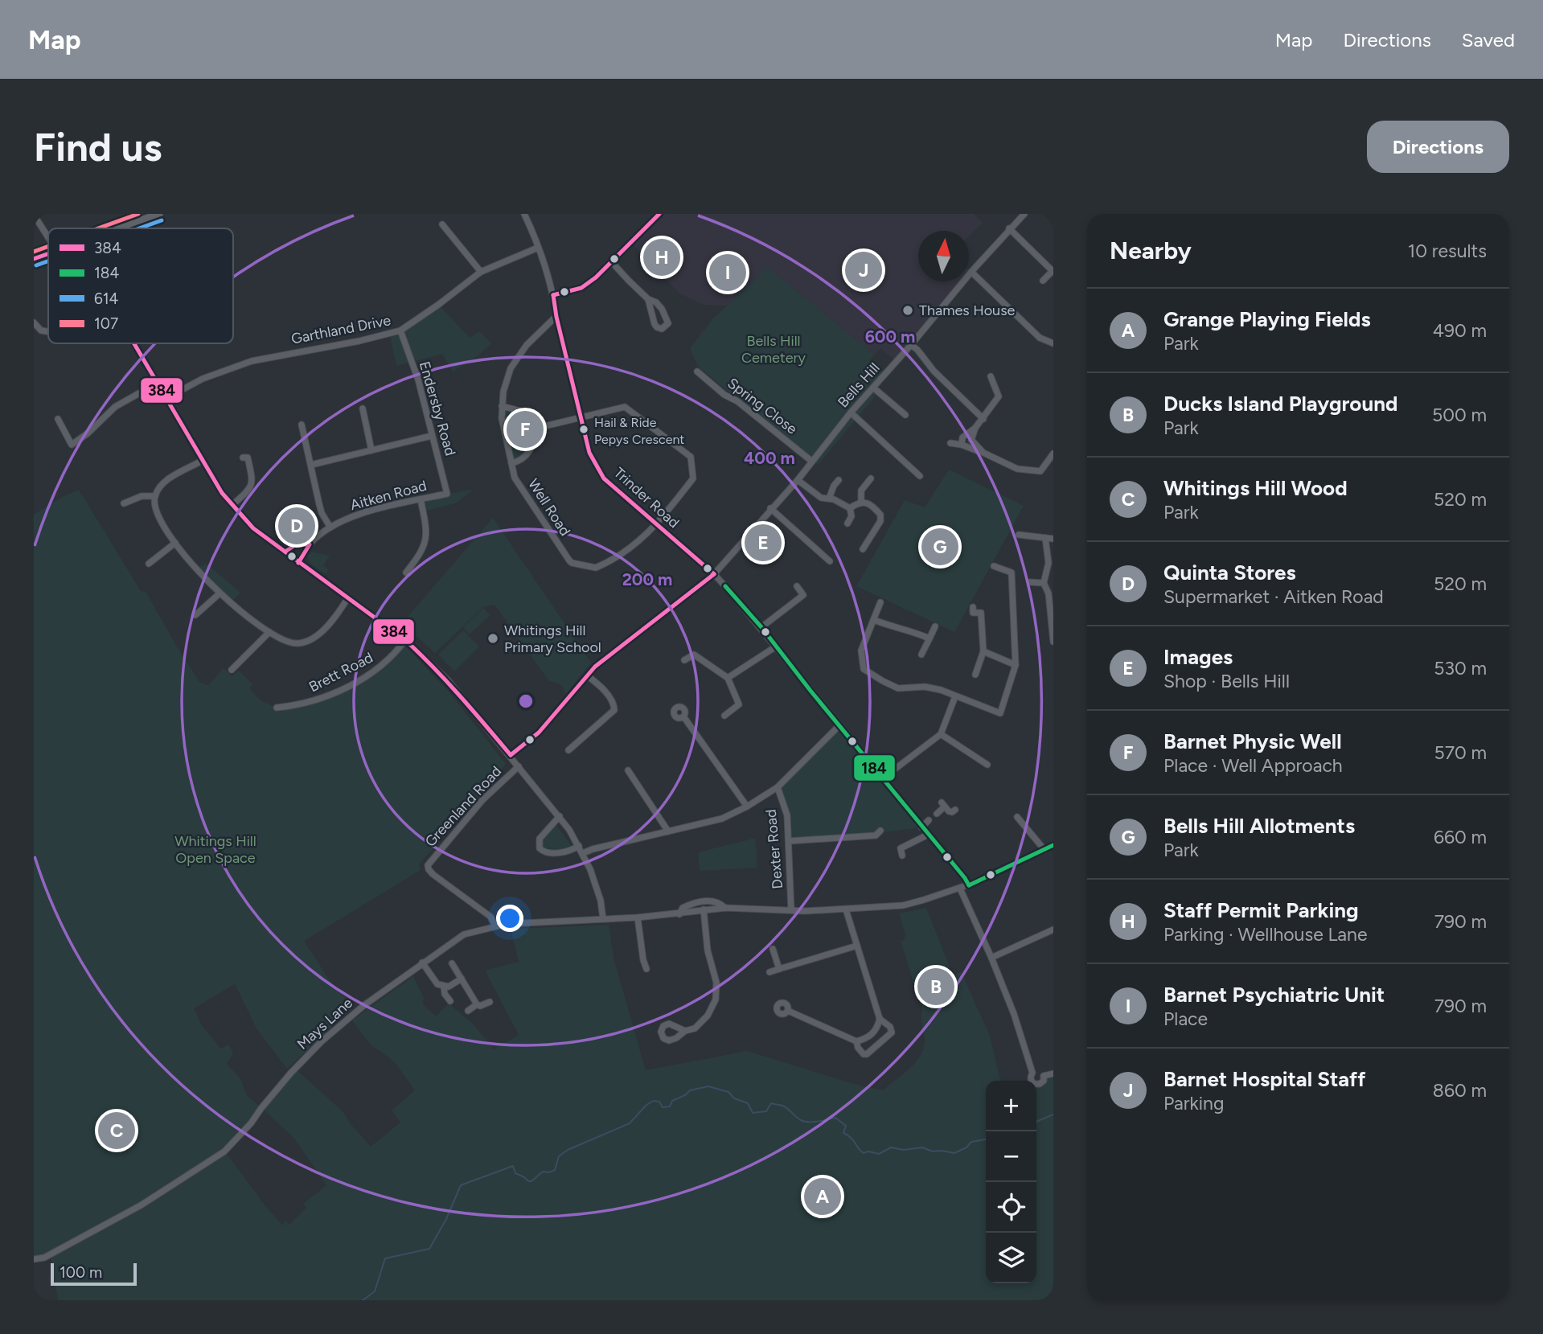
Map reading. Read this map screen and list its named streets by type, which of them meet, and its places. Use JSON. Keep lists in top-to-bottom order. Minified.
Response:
{"streets":{"street":["Garthland Drive","Bells Hill","Spring Close","Endersby Road","Aitken Road","Trinder Road","Well Road","Brett Road","Greenland Road","Dexter Road","Mays Lane"]},"crossings":[["Garthland Drive","Endersby Road"],["Garthland Drive","Trinder Road"],["Bells Hill","Spring Close"],["Bells Hill","Trinder Road"],["Endersby Road","Aitken Road"],["Trinder Road","Well Road"],["Trinder Road","Mays Lane"],["Greenland Road","Mays Lane"],["Dexter Road","Mays Lane"]],"parks":["Bells Hill Cemetery","Whitings Hill Open Space"],"places":["Thames House","Hail & Ride Pepys Crescent","Whitings Hill Primary School"],"lines":["transit line 384","transit line 107","transit line 614","transit line 184"],"legend":["384","184","614","107"],"scale_bar":"100 m","north":"top","page":{"header":"Map","nav":["Map","Directions","Saved"],"buttons":"Directions","title":"Find us","heading":["Nearby","10 results"],"pins":["H","J","I","F","D","E","G","B","C","A"],"list":[{"mark":"A","name":"Grange Playing Fields","note":"Park","value":"490 m"},{"mark":"B","name":"Ducks Island Playground","note":"Park","value":"500 m"},{"mark":"C","name":"Whitings Hill Wood","note":"Park","value":"520 m"},{"mark":"D","name":"Quinta Stores","note":"Supermarket · Aitken Road","value":"520 m"},{"mark":"E","name":"Images","note":"Shop · Bells Hill","value":"530 m"},{"mark":"F","name":"Barnet Physic Well","note":"Place · Well Approach","value":"570 m"},{"mark":"G","name":"Bells Hill Allotments","note":"Park","value":"660 m"},{"mark":"H","name":"Staff Permit Parking","note":"Parking · Wellhouse Lane","value":"790 m"},{"mark":"I","name":"Barnet Psychiatric Unit","note":"Place","value":"790 m"},{"mark":"J","name":"Barnet Hospital Staff","note":"Parking","value":"860 m"}],"map_buttons":["+","−"],"scale":"100 m"},"rings":["600 m","400 m","200 m"]}
